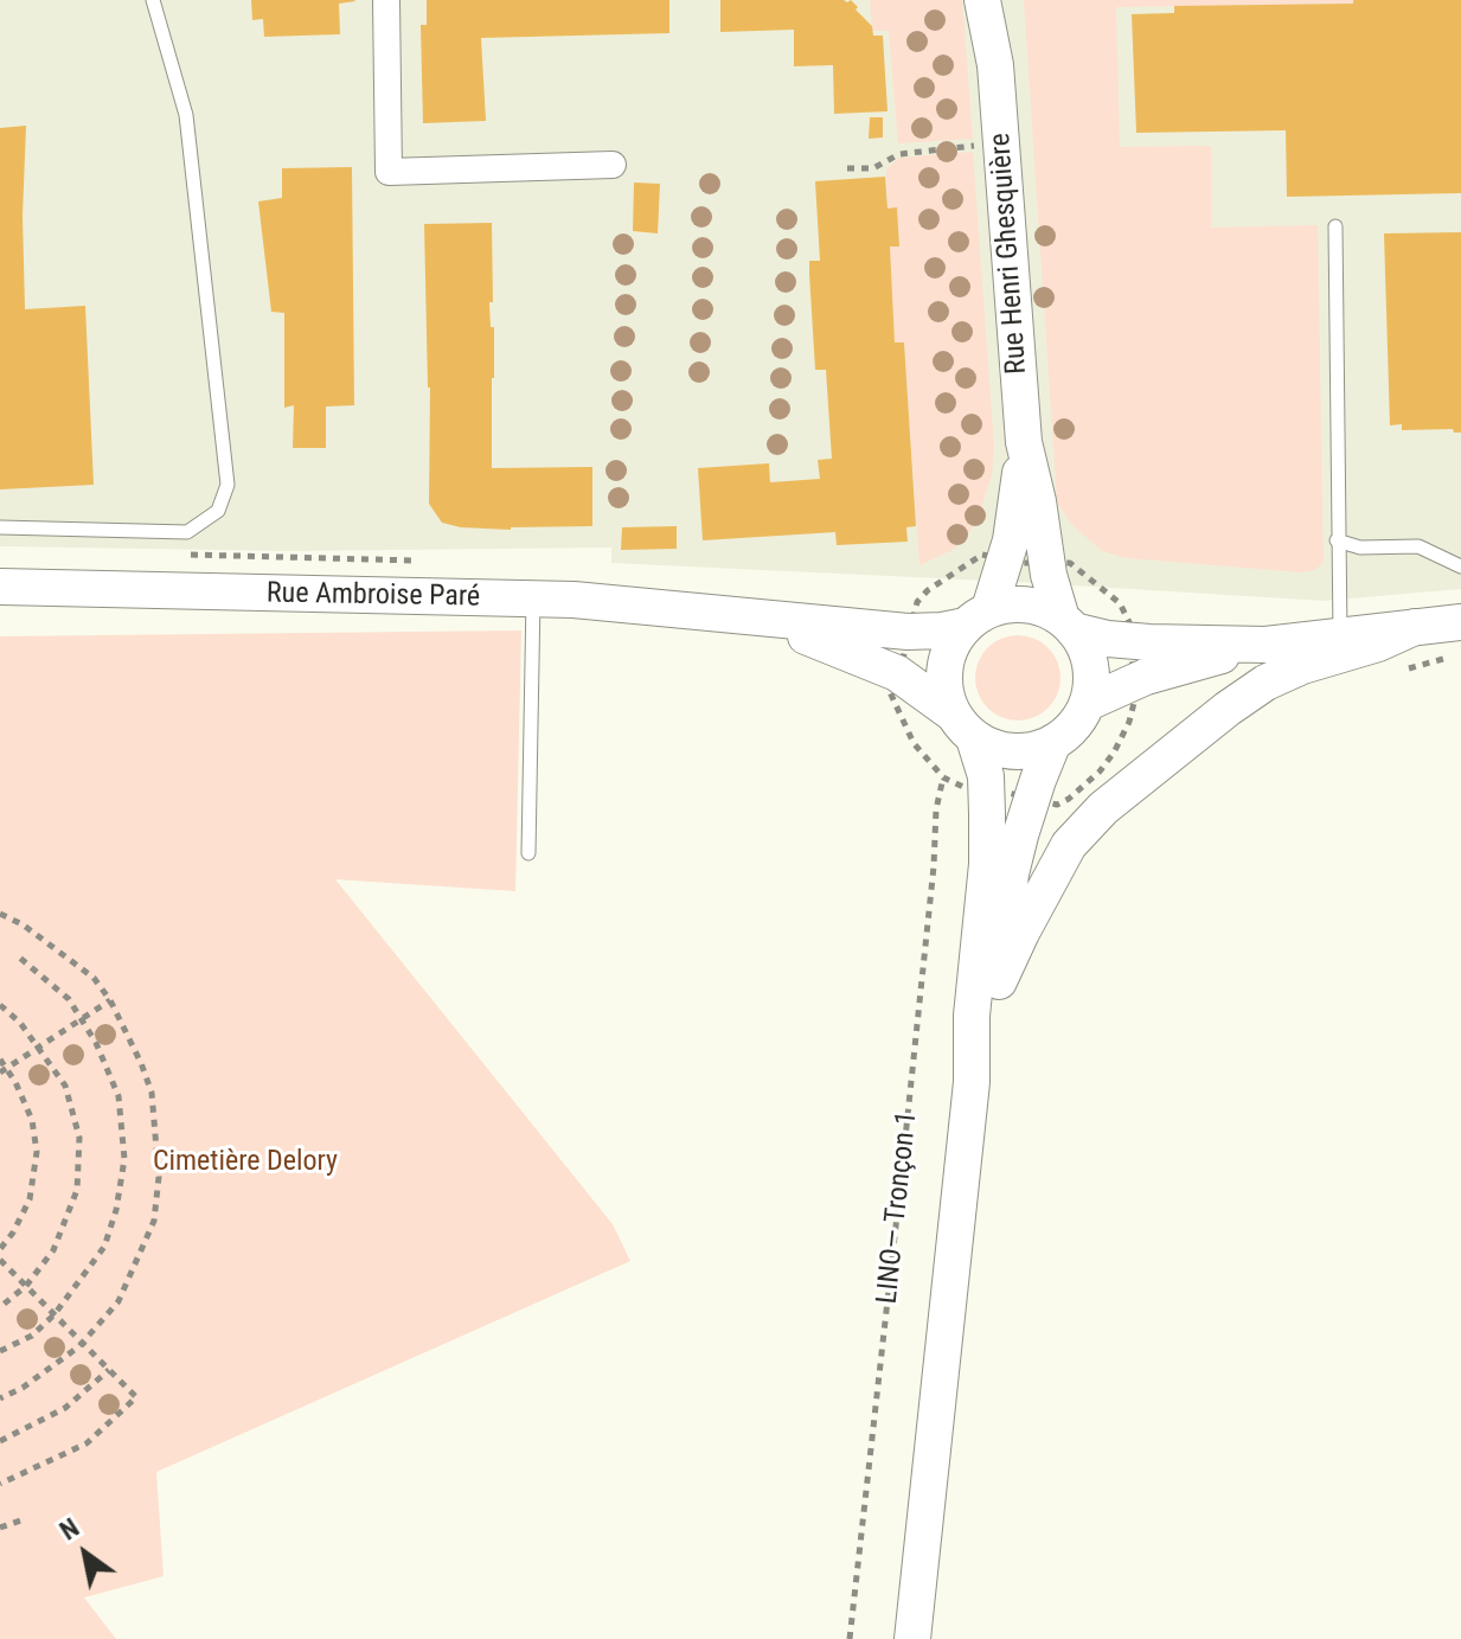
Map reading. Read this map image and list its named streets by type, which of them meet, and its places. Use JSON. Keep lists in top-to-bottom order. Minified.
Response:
{"streets":{"main road":["Rue Henri Ghesquière","Rue Ambroise Paré"],"path":["LINO— Tronçon 1"]},"crossings":[["Rue Henri Ghesquière","Rue Ambroise Paré"]],"parks":["Cimetière Delory"],"north":"top left"}
